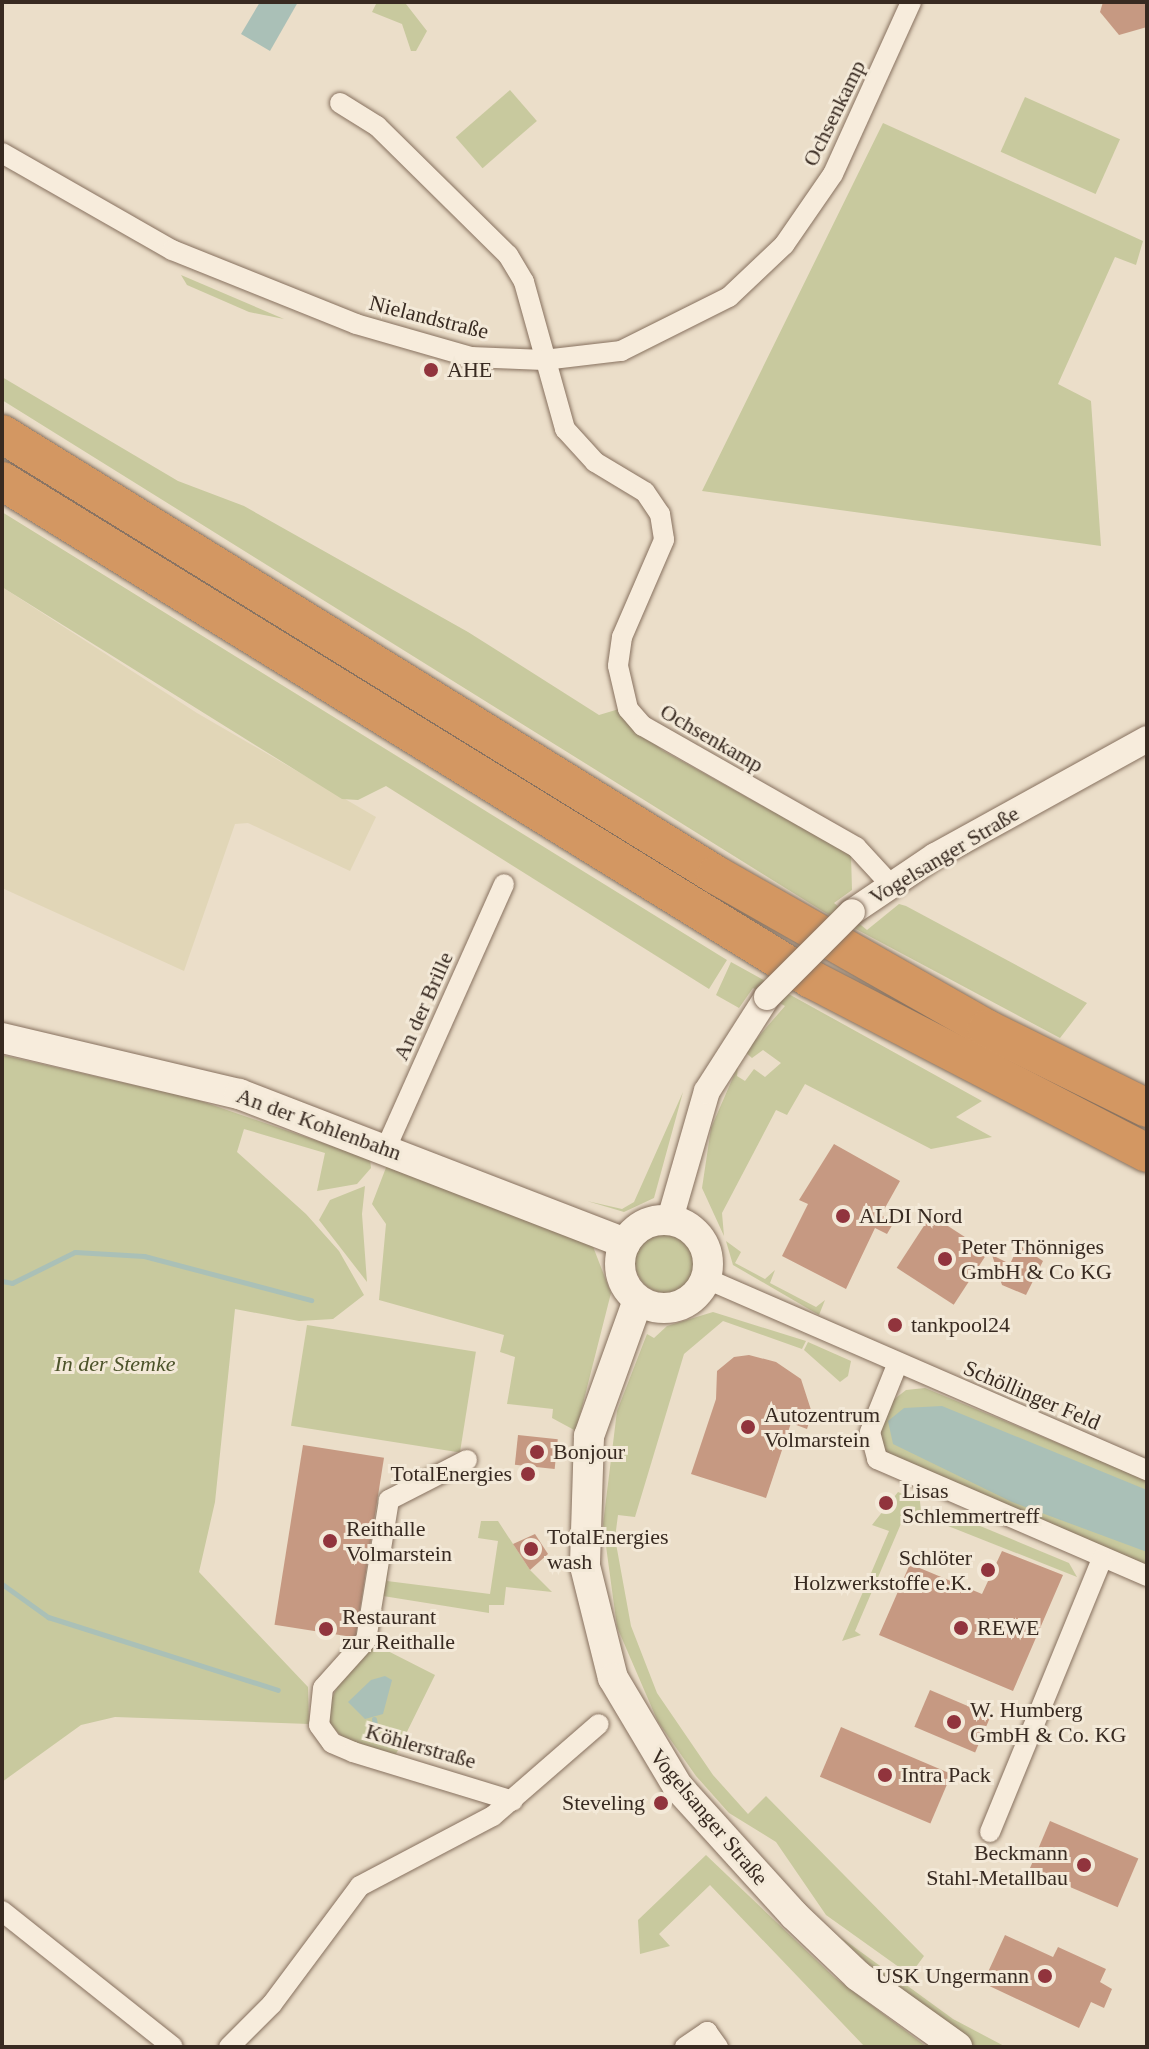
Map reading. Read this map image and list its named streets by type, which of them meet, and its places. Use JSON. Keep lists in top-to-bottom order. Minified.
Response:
{"streets":{"main road":["Vogelsanger Straße","An der Kohlenbahn"],"street":["Ochsenkamp","Nielandstraße","An der Brille","Schöllinger Feld","Köhlerstraße"]},"crossings":[["Ochsenkamp","Nielandstraße"],["Ochsenkamp","Vogelsanger Straße"],["Vogelsanger Straße","An der Kohlenbahn"],["Vogelsanger Straße","Schöllinger Feld"],["An der Brille","An der Kohlenbahn"],["An der Kohlenbahn","Schöllinger Feld"]],"parks":["In der Stemke"],"places":["AHE","ALDI Nord","Peter Thönniges GmbH & Co KG","tankpool24","Autozentrum Volmarstein","Bonjour","TotalEnergies","Lisas Schlemmertreff","Reithalle Volmarstein","TotalEnergies wash","Schlöter Holzwerkstoffe e.K.","REWE","Restaurant zur Reithalle","W. Humberg GmbH & Co. KG","Intra Pack","Steveling","Beckmann Stahl-Metallbau","USK Ungermann"]}
